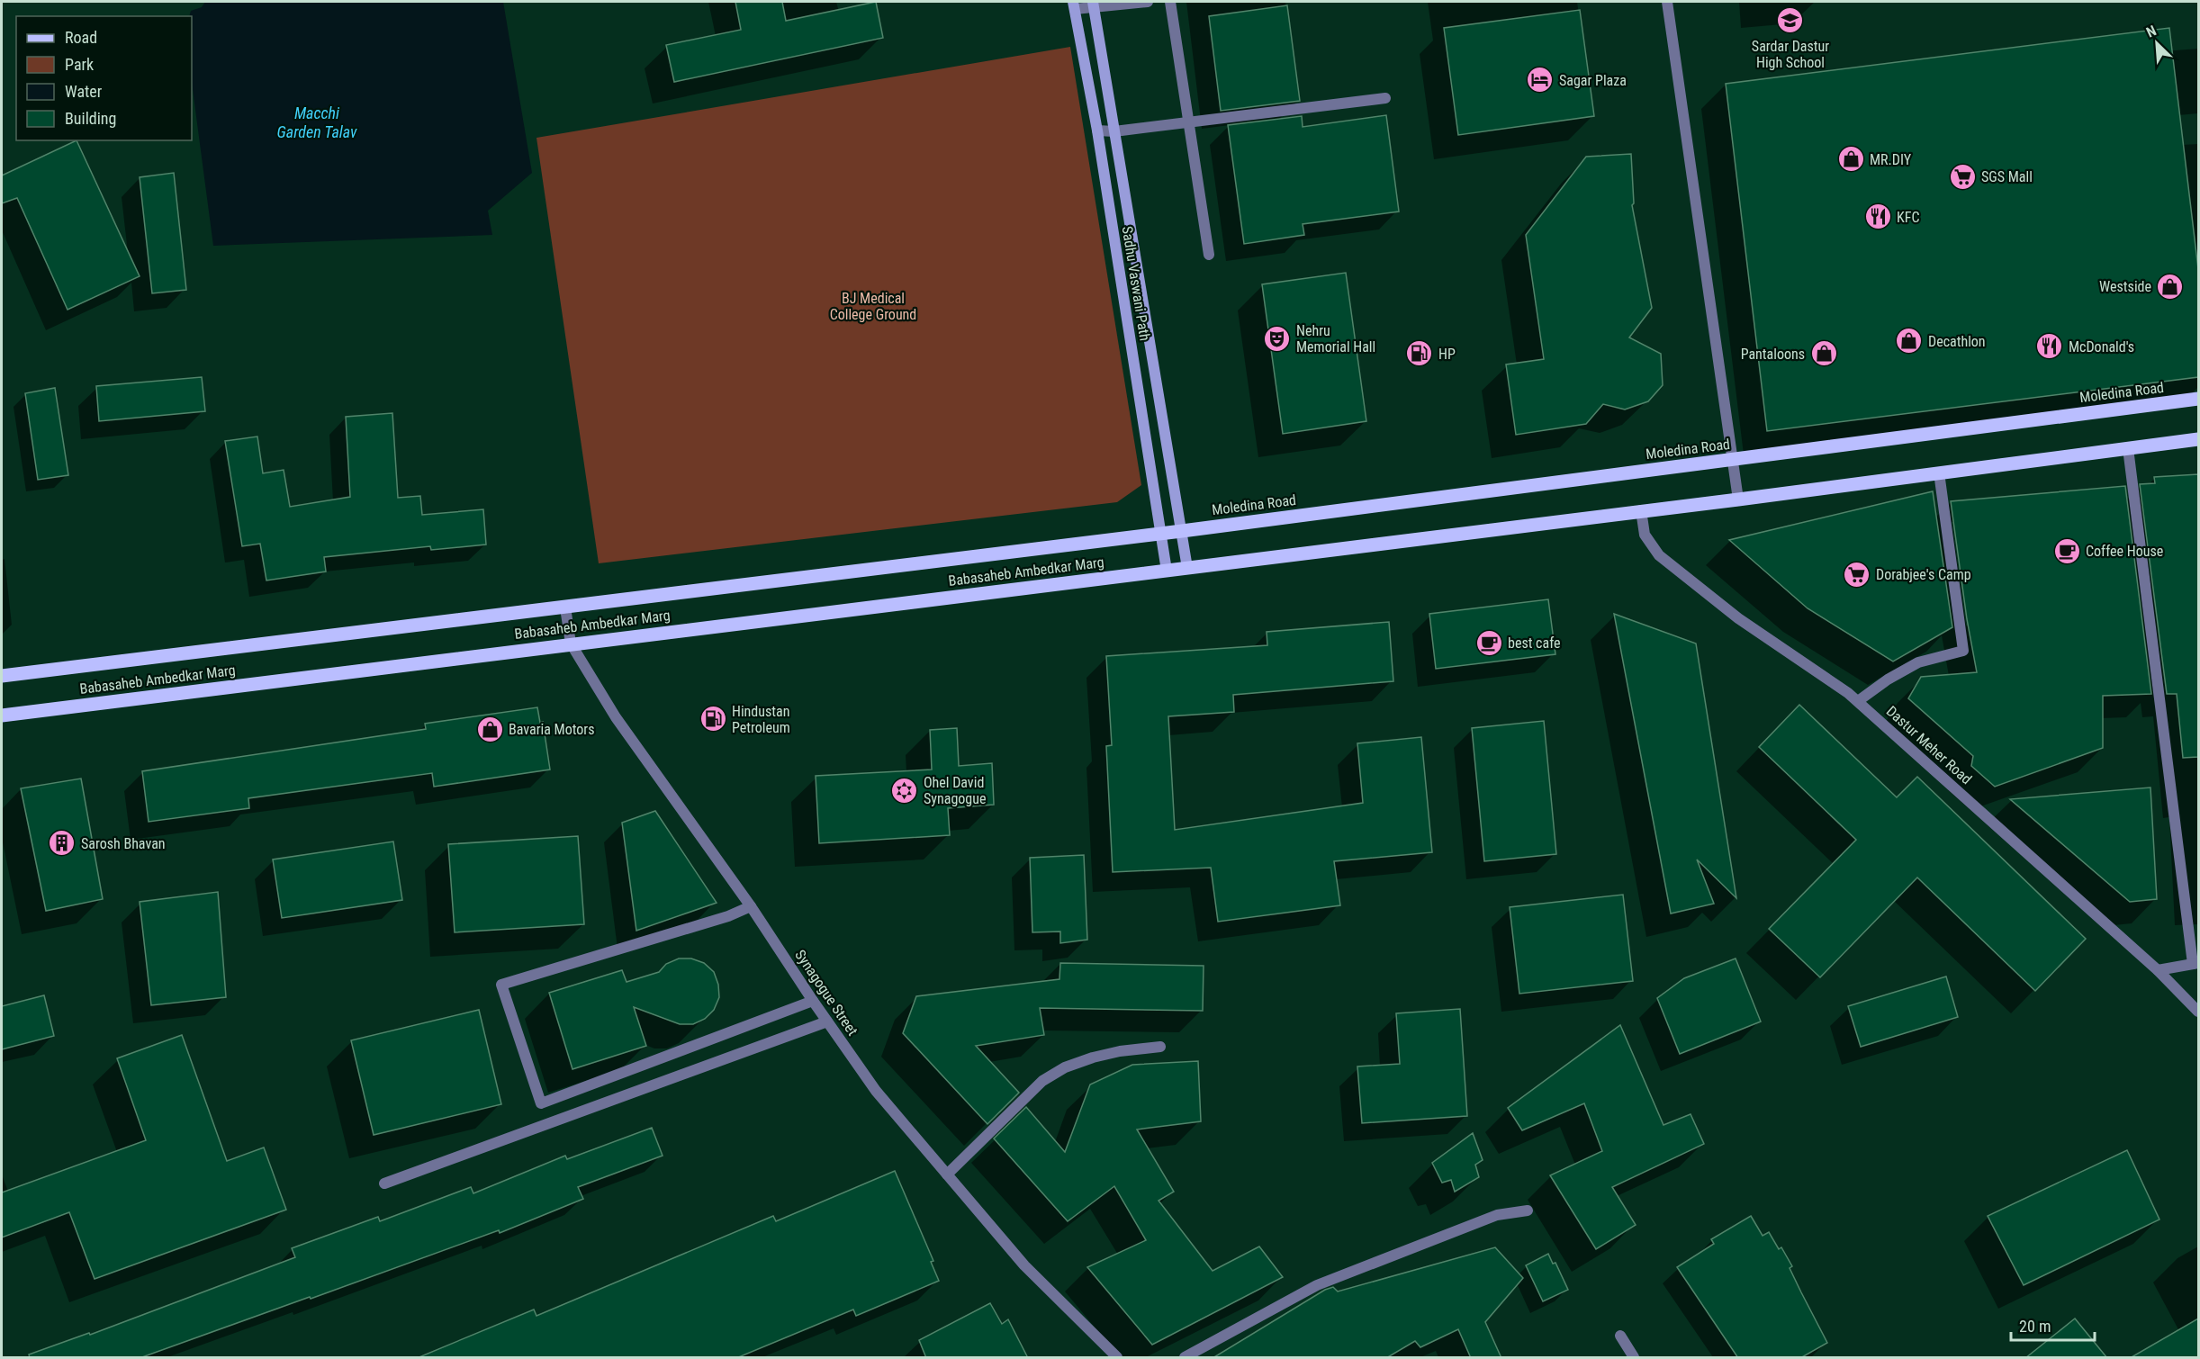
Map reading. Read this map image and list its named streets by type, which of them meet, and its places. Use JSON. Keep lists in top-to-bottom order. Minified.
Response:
{"streets":{"main road":["Sadhu Vaswani Path","Moledina Road","Babasaheb Ambedkar Marg"],"street":["Dastur Meher Road","Synagogue Street"]},"crossings":[["Sadhu Vaswani Path","Moledina Road"],["Sadhu Vaswani Path","Babasaheb Ambedkar Marg"],["Moledina Road","Babasaheb Ambedkar Marg"],["Babasaheb Ambedkar Marg","Synagogue Street"]],"water":["Macchi Garden Talav"],"parks":["BJ Medical College Ground"],"places":{"school or university":["Sardar Dastur High School"],"hotel":["Sagar Plaza"],"shop":["MR.DIY","Westside","Decathlon","Pantaloons","Bavaria Motors"],"supermarket":["SGS Mall","Dorabjee's Camp"],"restaurant":["KFC","McDonald's"],"theatre":["Nehru Memorial Hall"],"fuel station":["HP","Hindustan Petroleum"],"cafe":["Coffee House","best cafe"],"synagogue":["Ohel David Synagogue"],"building":["Sarosh Bhavan"]},"legend":["Road","Park","Water","Building"],"scale_bar":"20 m","north":"top left"}
